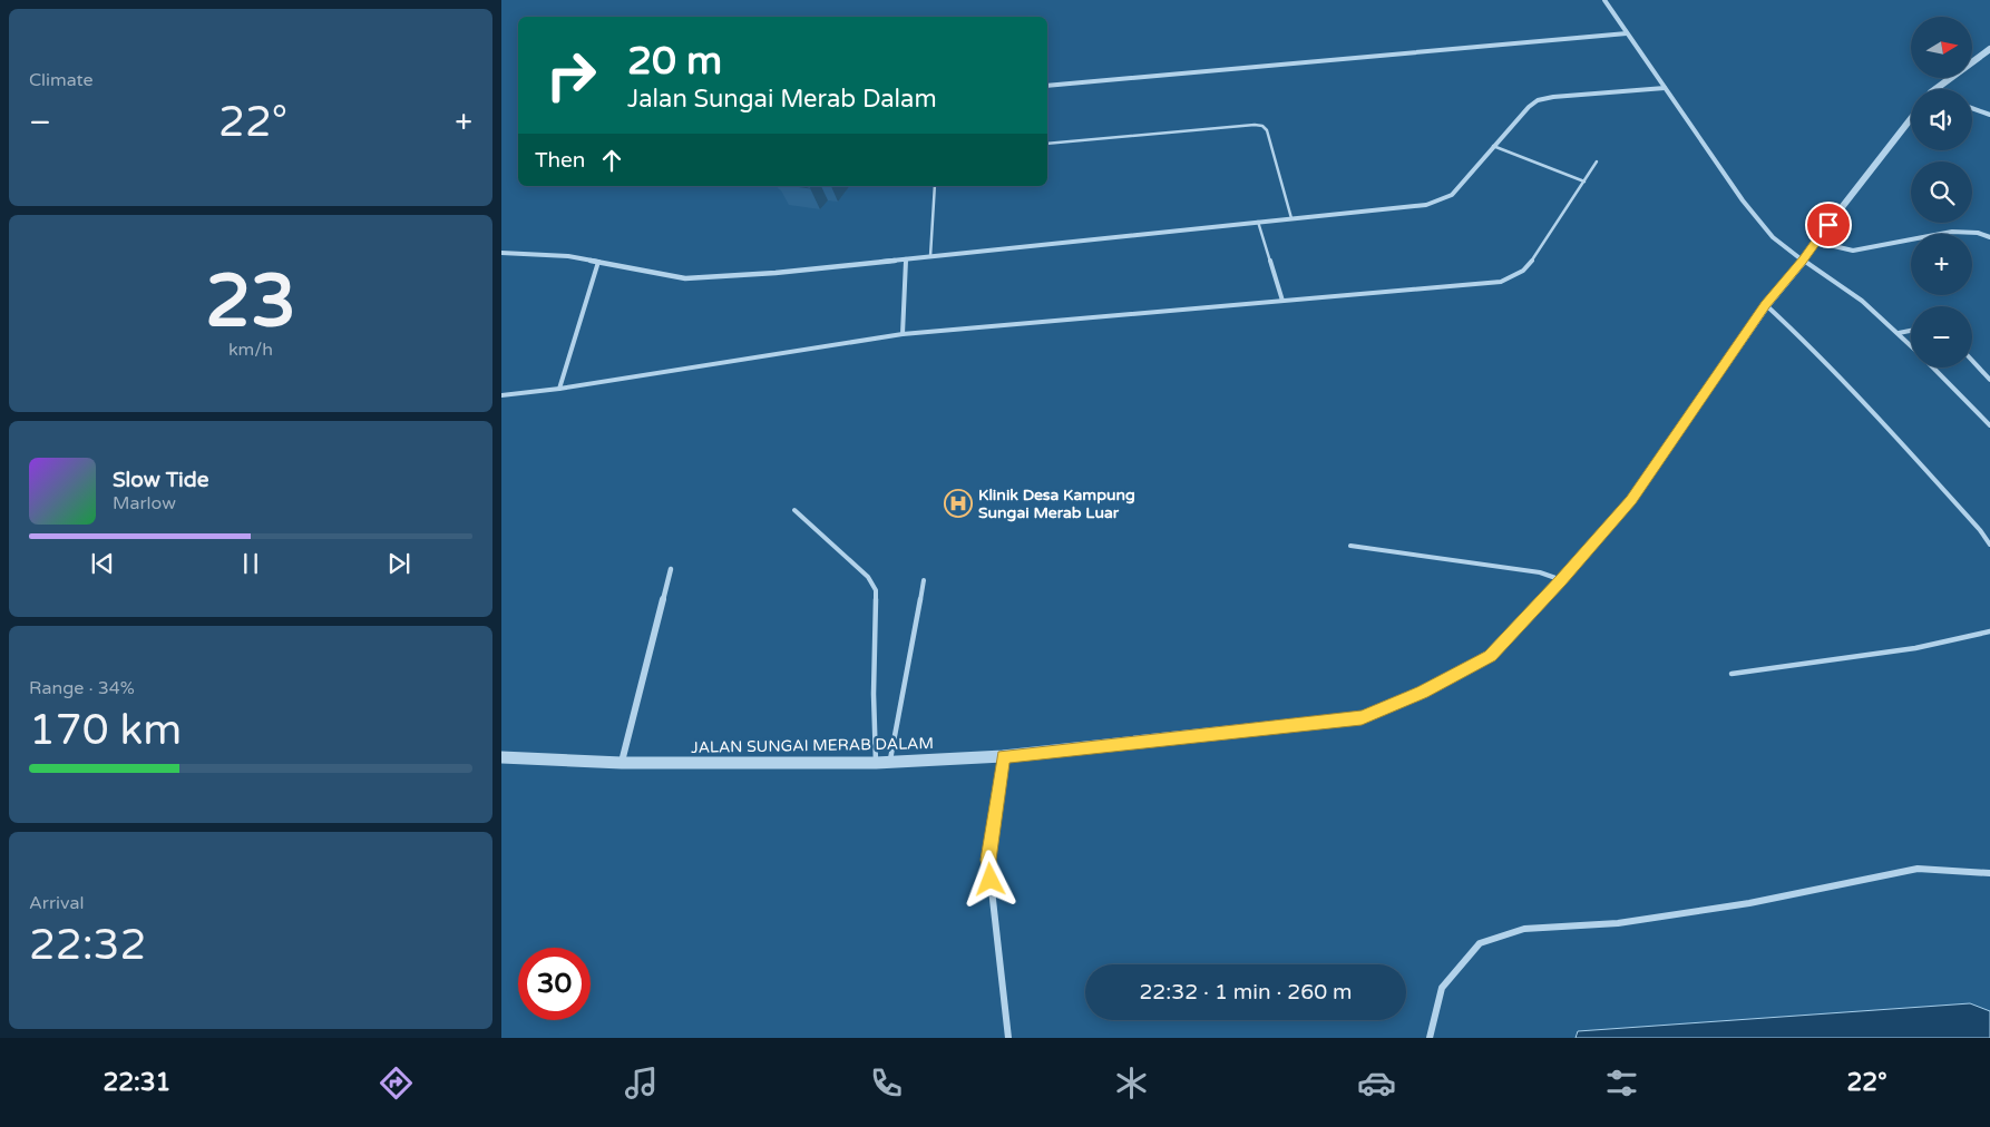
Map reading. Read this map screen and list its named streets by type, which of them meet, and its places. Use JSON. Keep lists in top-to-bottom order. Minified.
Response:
{"streets":{"street":["JALAN SUNGAI MERAB DALAM"]},"places":{"hospital":["Klinik Desa Kampung Sungai Merab Luar"]},"north":"right","page":{"tile":["Climate",["23","km/h"],["Range · 34%","170 km"],["Arrival","22:32"]],"map_buttons":["+","−"],"turn":["20 m","Jalan Sungai Merab Dalam"],"heat":["−","22°","+"],"then":"Then","song":["Slow Tide","Marlow"],"limit":"30","trip":"22:32 · 1 min · 260 m","tabs":["22:31","22°"]}}
